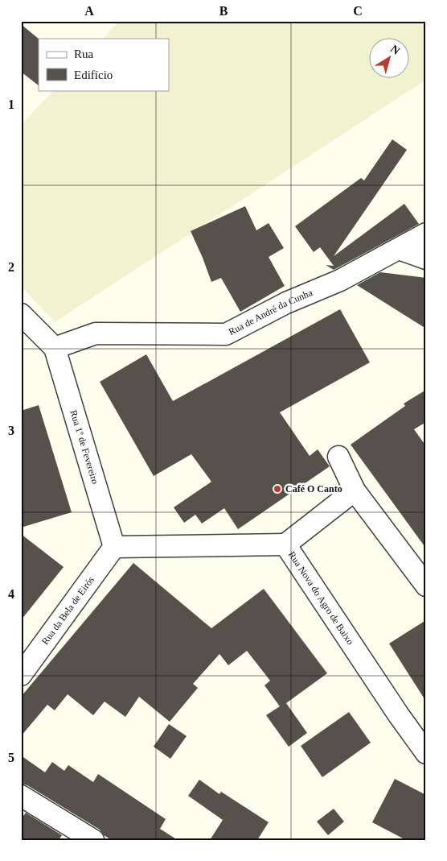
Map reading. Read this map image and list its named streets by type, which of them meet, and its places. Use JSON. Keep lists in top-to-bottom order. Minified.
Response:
{"streets":{"street":["Rua de André da Cunha","Rua 1º de Fevereiro","Rua Nova do Agro de Baixo","Rua da Bela de Eirós"]},"crossings":[["Rua de André da Cunha","Rua 1º de Fevereiro"],["Rua 1º de Fevereiro","Rua Nova do Agro de Baixo"],["Rua 1º de Fevereiro","Rua da Bela de Eirós"],["Rua Nova do Agro de Baixo","Rua da Bela de Eirós"]],"places":["Café O Canto"],"legend":["Rua","Edifício"],"north":"top right","grid":{"columns":["A","B","C"],"rows":["1","2","3","4","5"]}}
